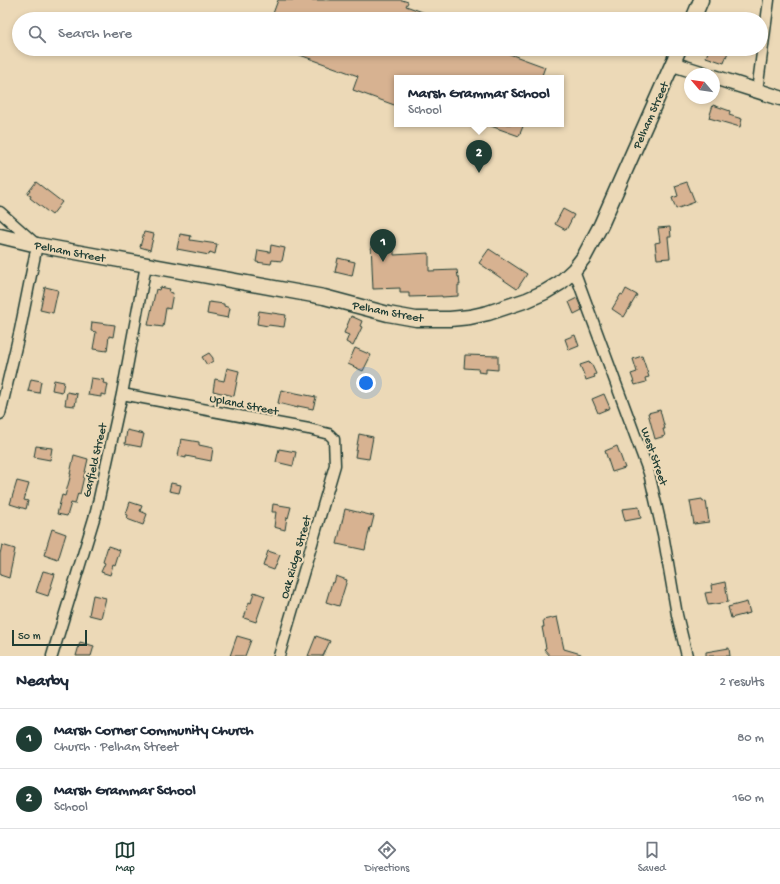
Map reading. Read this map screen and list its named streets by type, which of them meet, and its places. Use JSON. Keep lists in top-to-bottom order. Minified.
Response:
{"streets":{"street":["Pelham Street","Upland Street","West Street","Garfield Street","Oak Ridge Street"]},"crossings":[["Pelham Street","West Street"],["Pelham Street","Garfield Street"],["Upland Street","Garfield Street"],["Upland Street","Oak Ridge Street"]],"scale_bar":"50 m","north":"top left","page":{"search":"Search here","popup":["Marsh Grammar School","School"],"pins":["2","1"],"scale":"50 m","heading":["Nearby","2 results"],"list":[{"mark":"1","name":"Marsh Corner Community Church","note":"Church · Pelham Street","value":"80 m"},{"mark":"2","name":"Marsh Grammar School","note":"School","value":"160 m"}],"nav":["Map","Directions","Saved"]}}
